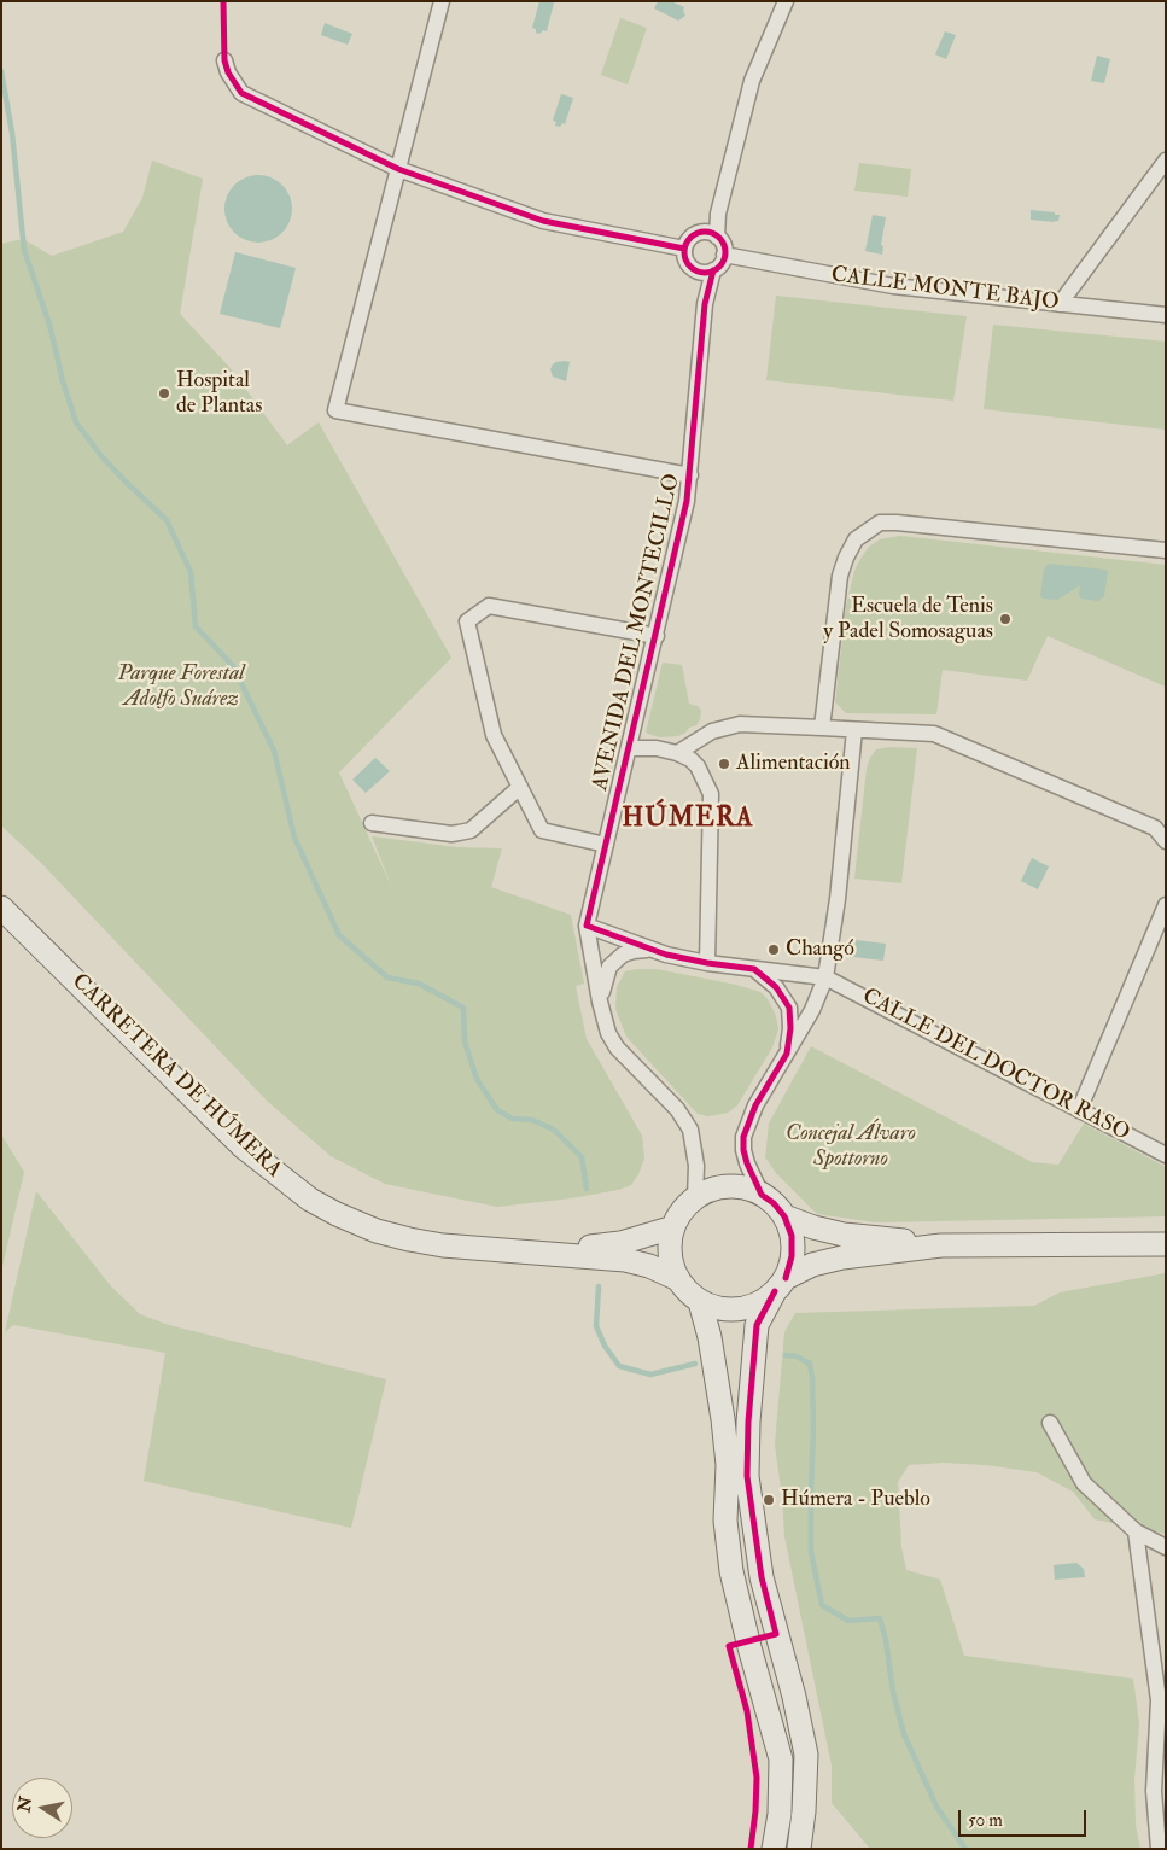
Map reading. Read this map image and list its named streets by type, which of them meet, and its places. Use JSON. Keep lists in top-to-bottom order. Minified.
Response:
{"streets":{"main road":["CARRETERA DE HÚMERA"],"street":["CALLE MONTE BAJO","AVENIDA DEL MONTECILLO","CALLE DEL DOCTOR RASO"]},"crossings":[["CALLE MONTE BAJO","AVENIDA DEL MONTECILLO"]],"districts":["HÚMERA"],"parks":["Parque Forestal Adolfo Suárez","Concejal Álvaro Spottorno"],"places":["Hospital de Plantas","Escuela de Tenis y Padel Somosaguas","Alimentación","Changó","Húmera - Pueblo"],"scale_bar":"50 m","north":"left"}
